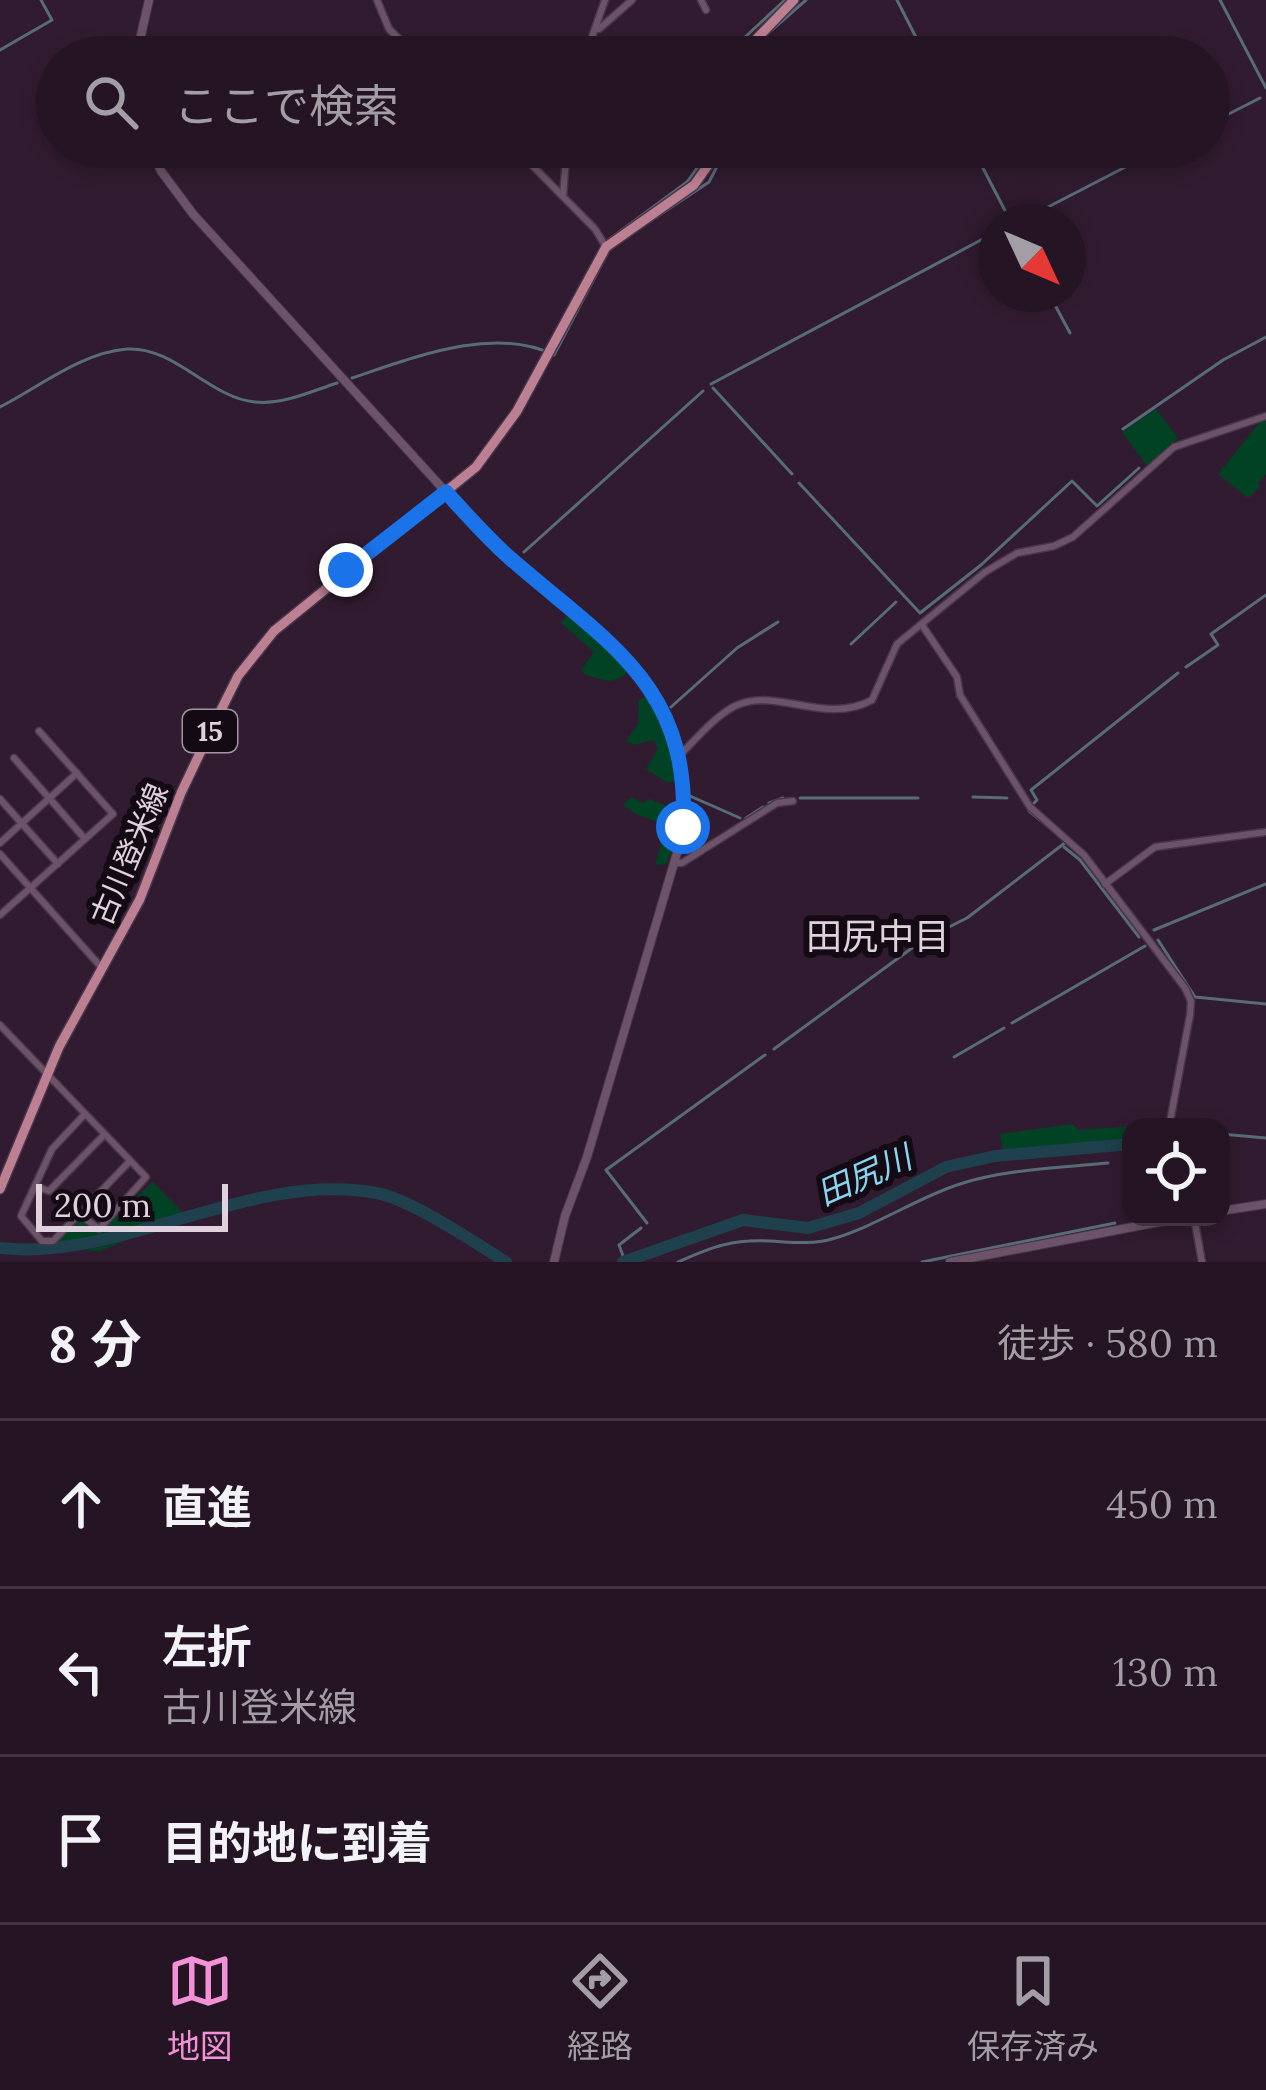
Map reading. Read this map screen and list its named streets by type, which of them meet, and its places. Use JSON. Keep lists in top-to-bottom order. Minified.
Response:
{"streets":{"main road":["15","古川登米線"]},"districts":["田尻中目"],"water":["田尻川"],"scale_bar":"200 m","north":"bottom right","page":{"search":"ここで検索","scale":"200 m","heading":["8 分","徒歩 · 580 m"],"list":[["直進","450 m"],["左折","古川登米線","130 m"],"目的地に到着"],"nav":["地図","経路","保存済み"]}}
